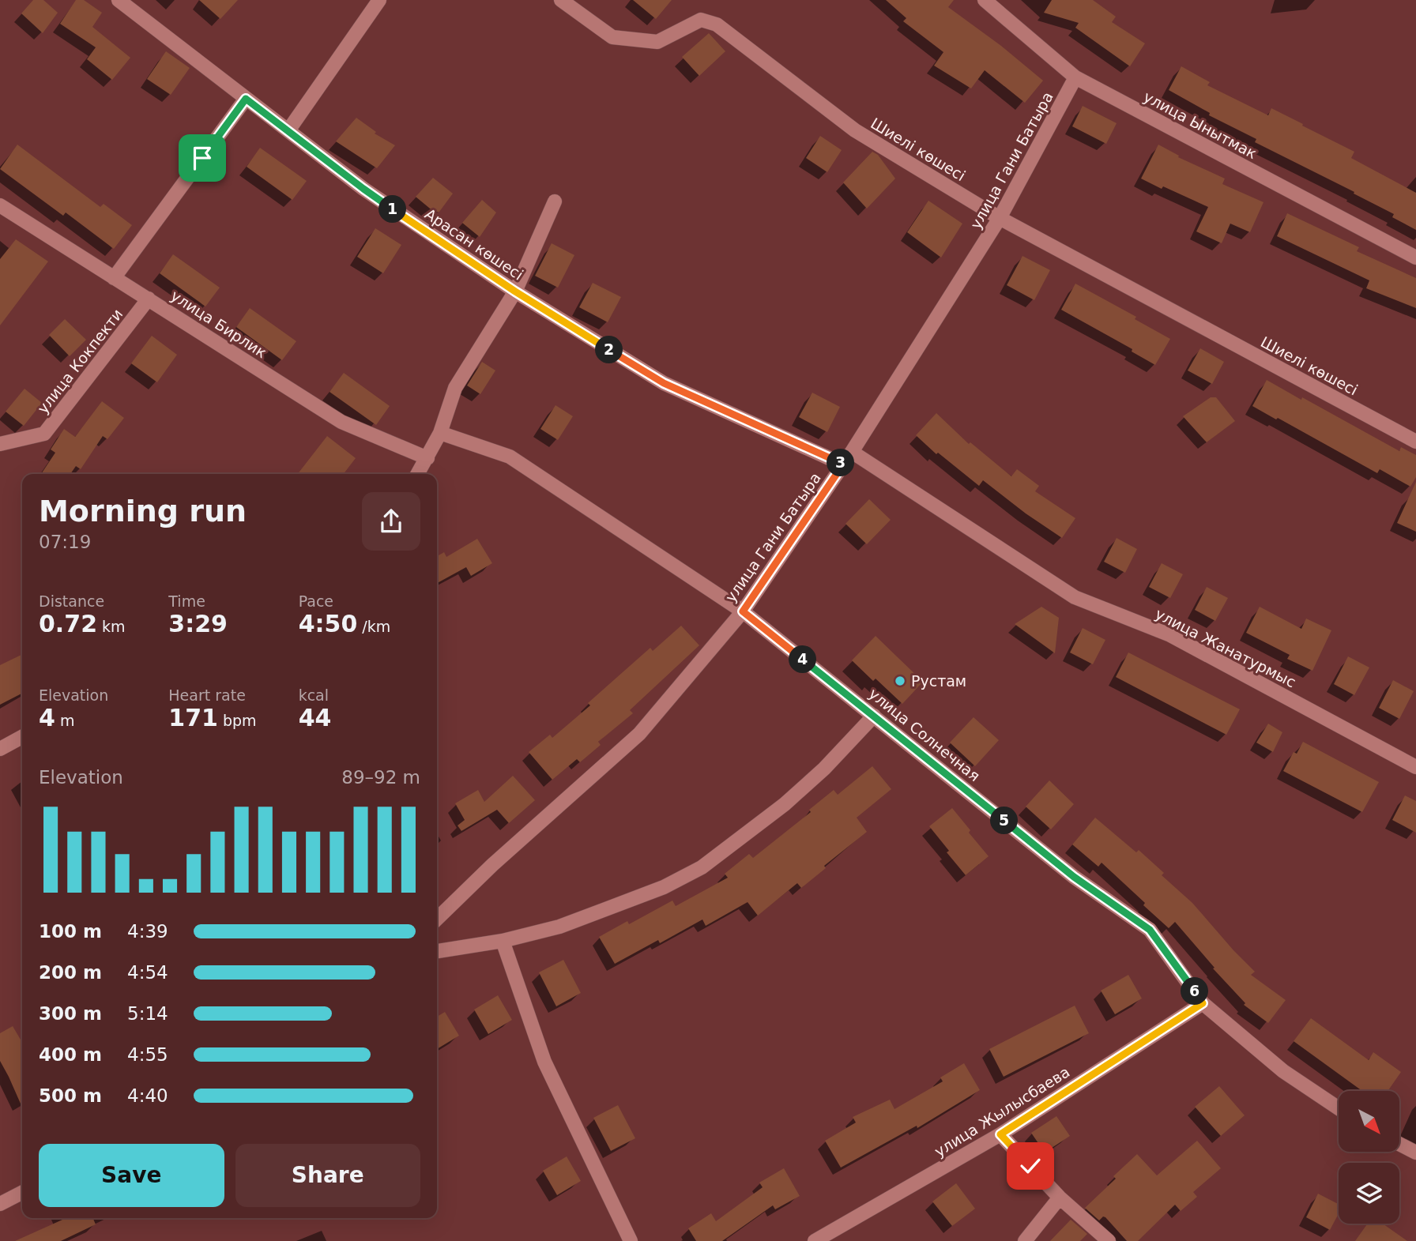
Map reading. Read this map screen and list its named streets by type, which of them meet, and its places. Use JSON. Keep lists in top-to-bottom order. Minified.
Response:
{"streets":{"street":["улица Ынытмак","Шиелі көшесі","улица Гани Батыра","Арасан көшесі","улица Бирлик","улица Кокпекти","улица Жанатурмыс","улица Солнечная","улица Жылысбаева"]},"crossings":[["улица Ынытмак","улица Гани Батыра"],["Шиелі көшесі","улица Гани Батыра"],["улица Гани Батыра","Арасан көшесі"],["улица Гани Батыра","улица Жанатурмыс"],["улица Гани Батыра","улица Солнечная"],["улица Бирлик","улица Кокпекти"],["улица Солнечная","улица Жылысбаева"]],"places":["Рустам"],"north":"bottom right","page":{"pins":["1","2","3","4","5","6"],"heading":["Morning run","07:19"],"stats":[["Distance","0.72 km"],["Time","3:29"],["Pace","4:50 /km"],["Elevation","4 m"],["Heart rate","171 bpm"],["kcal","44"]],"chart":["Elevation","89–92 m"],"list":[{"name":"100 m","note":"4:39"},{"name":"200 m","note":"4:54"},{"name":"300 m","note":"5:14"},{"name":"400 m","note":"4:55"},{"name":"500 m","note":"4:40"}],"buttons":["Save","Share"]}}
